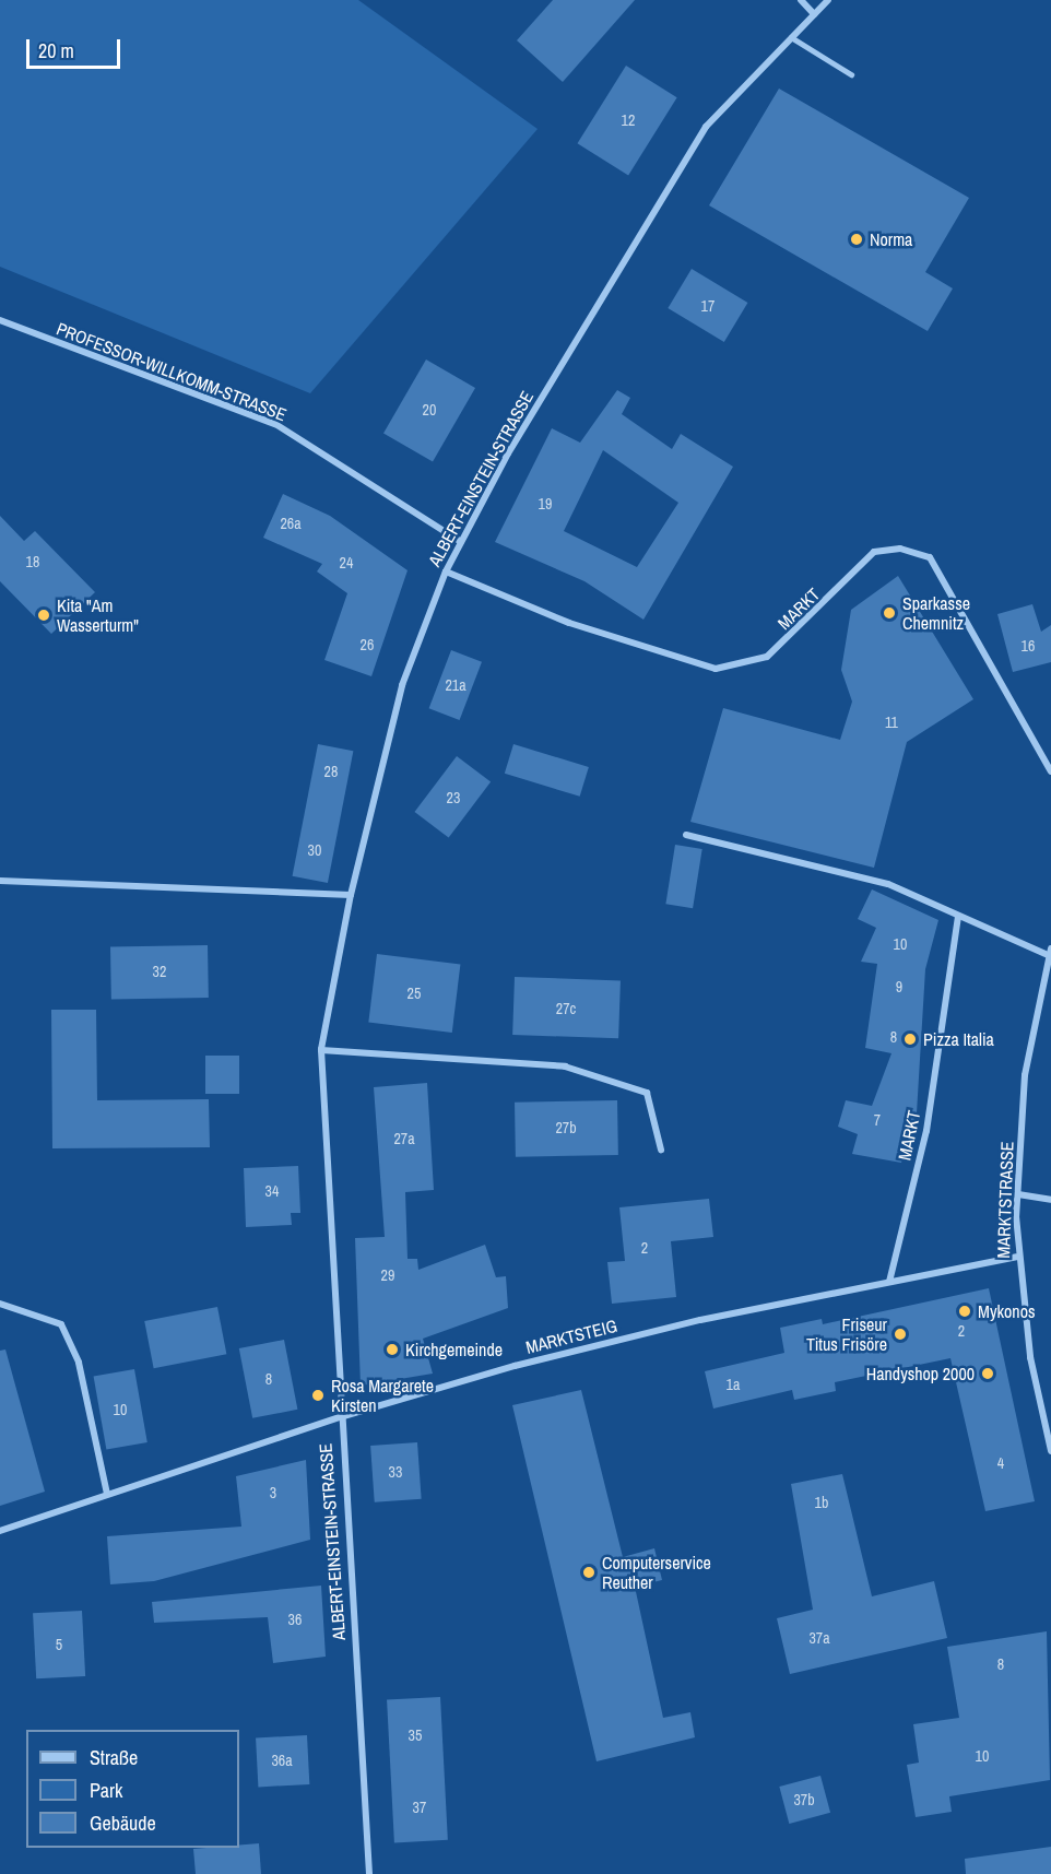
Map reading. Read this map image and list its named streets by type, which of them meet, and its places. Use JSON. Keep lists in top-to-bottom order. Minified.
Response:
{"streets":{"street":["PROFESSOR-WILLKOMM-STRASSE","ALBERT-EINSTEIN-STRASSE","MARKT","MARKTSTRASSE","MARKTSTEIG"]},"crossings":[["PROFESSOR-WILLKOMM-STRASSE","ALBERT-EINSTEIN-STRASSE"],["ALBERT-EINSTEIN-STRASSE","MARKT"],["ALBERT-EINSTEIN-STRASSE","MARKTSTEIG"],["MARKT","MARKTSTEIG"],["MARKTSTRASSE","MARKTSTEIG"]],"places":["Norma","Sparkasse Chemnitz","Kita \"Am Wasserturm\"","Pizza Italia","Mykonos","Friseur Titus Frisöre","Kirchgemeinde","Handyshop 2000","Rosa Margarete Kirsten","Computerservice Reuther"],"house_numbers":["12","17","20","19","26a","18","24","26","16","21a","11","28","23","30","10","32","9","25","27c","8","7","27b","27a","34","2","29","2","8","1a","10","4","33","3","1b","36","37a","5","8","35","10","36a","37b","37"],"legend":["Straße","Park","Gebäude"],"scale_bar":"20 m"}
